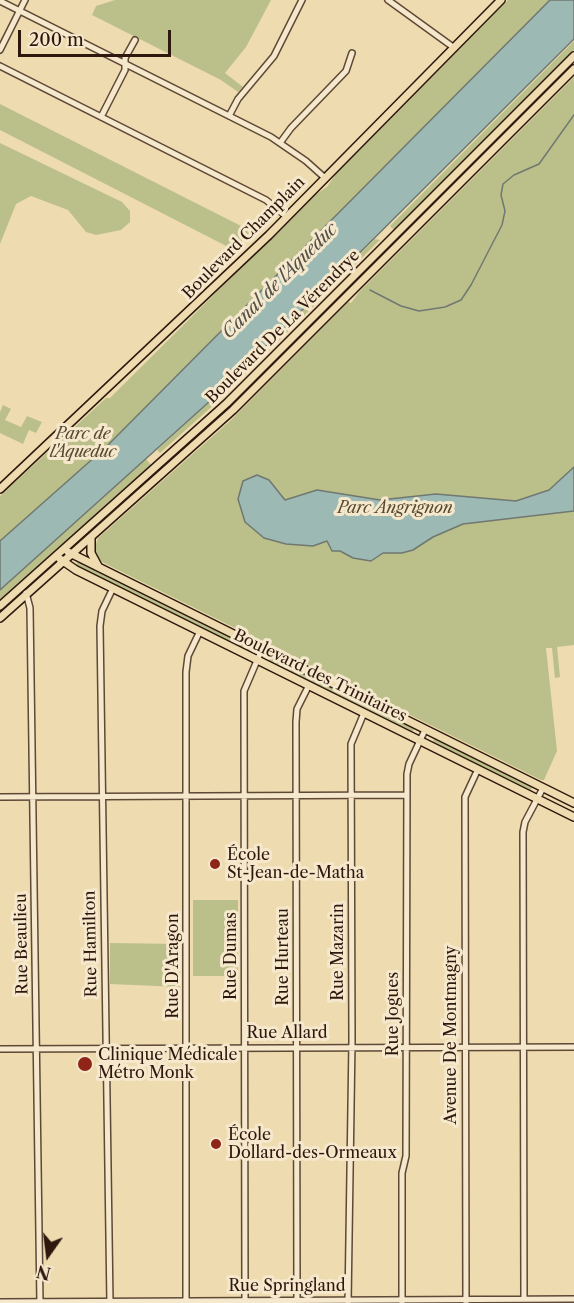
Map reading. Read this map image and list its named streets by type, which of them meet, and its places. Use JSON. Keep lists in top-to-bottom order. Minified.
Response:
{"streets":{"main road":["Boulevard Champlain","Boulevard De La Vérendrye","Boulevard des Trinitaires"],"street":["Rue Beaulieu","Rue Hamilton","Rue Mazarin","Rue Dumas","Rue Hurteau","Rue D'Aragon","Rue Jogues","Rue Allard","Avenue De Montmagny","Rue Springland"]},"crossings":[["Boulevard De La Vérendrye","Boulevard des Trinitaires"],["Boulevard De La Vérendrye","Rue Beaulieu"],["Boulevard des Trinitaires","Rue Hamilton"],["Boulevard des Trinitaires","Rue Mazarin"],["Boulevard des Trinitaires","Rue Dumas"],["Boulevard des Trinitaires","Rue Hurteau"],["Boulevard des Trinitaires","Rue D'Aragon"],["Boulevard des Trinitaires","Rue Jogues"],["Boulevard des Trinitaires","Avenue De Montmagny"],["Rue Beaulieu","Rue Allard"],["Rue Beaulieu","Rue Springland"],["Rue Hamilton","Rue Allard"],["Rue Hamilton","Rue Springland"],["Rue Mazarin","Rue Allard"],["Rue Mazarin","Rue Springland"],["Rue Dumas","Rue Allard"],["Rue Dumas","Rue Springland"],["Rue Hurteau","Rue Allard"],["Rue Hurteau","Rue Springland"],["Rue D'Aragon","Rue Allard"],["Rue D'Aragon","Rue Springland"],["Rue Jogues","Rue Allard"],["Rue Jogues","Rue Springland"],["Rue Allard","Avenue De Montmagny"],["Avenue De Montmagny","Rue Springland"]],"water":["Canal de l'Aqueduc"],"parks":["Parc de l'Aqueduc","Parc Angrignon"],"places":["École St-Jean-de-Matha","Clinique Médicale Métro Monk","École Dollard-des-Ormeaux"],"scale_bar":"200 m","north":"bottom"}
